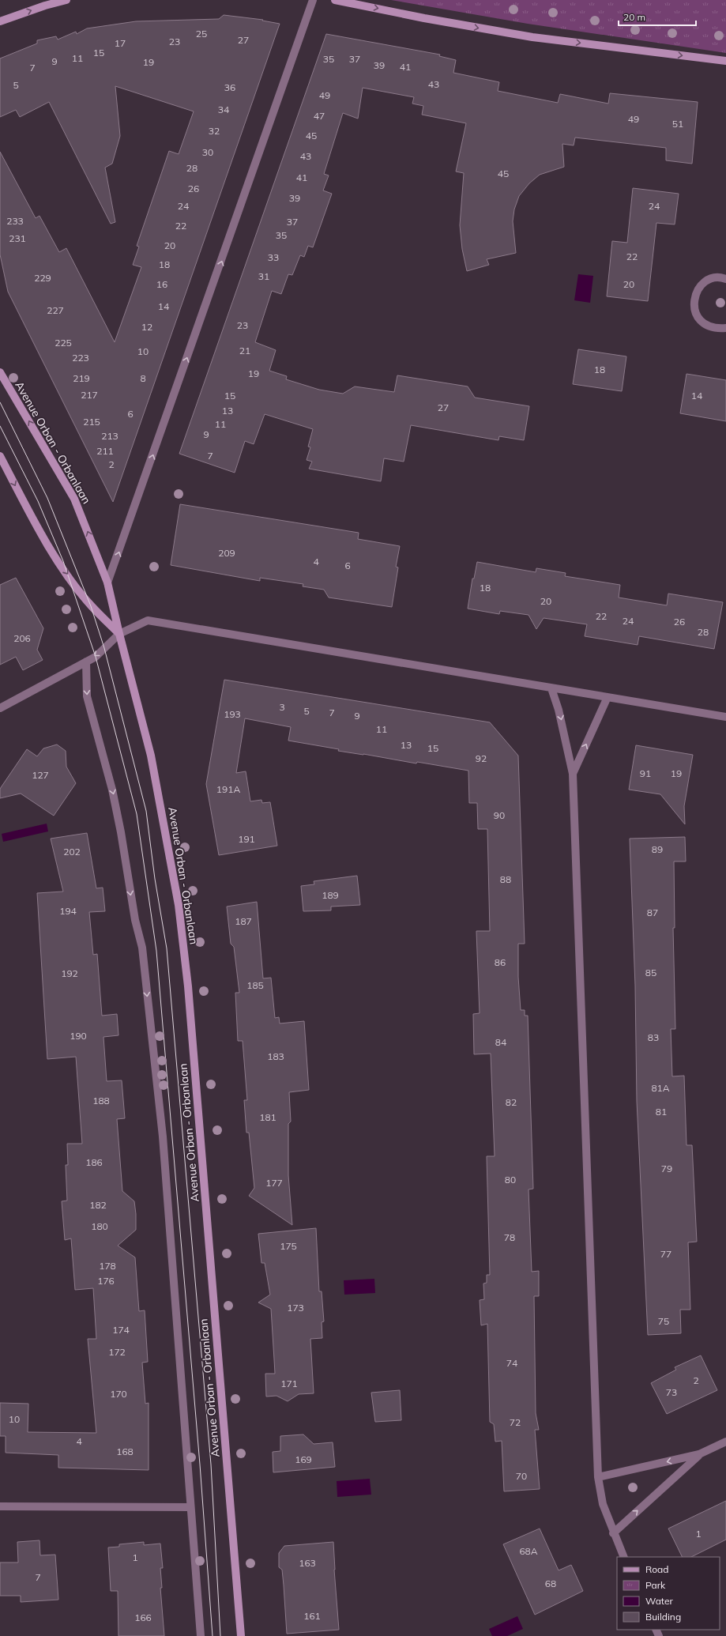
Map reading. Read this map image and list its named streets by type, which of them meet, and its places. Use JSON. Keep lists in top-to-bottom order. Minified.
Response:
{"streets":{"street":["Avenue Orban - Orbanlaan"]},"house_numbers":["25","27","23","17","15","11","35","37","9","19","39","41","7","43","5","36","49","34","47","49","51","32","45","30","43","28","45","41","26","39","24","24","233","37","22","35","231","20","22","33","18","31","229","16","20","14","227","23","12","225","21","10","223","18","19","219","8","217","15","14","27","13","6","215","11","9","213","211","7","2","209","4","6","18","20","22","24","26","28","206","3","5","7","193","9","11","13","15","92","91","19","127","191A","90","191","89","202","88","189","194","87","187","86","85","192","185","190","83","84","183","81A","188","82","81","181","186","79","80","177","182","180","78","175","77","178","176","173","75","174","172","74","2","171","73","170","10","72","4","168","169","70","1","68A","1","163","7","68","161","166"],"legend":["Road","Park","Water","Building"],"scale_bar":"20 m"}
